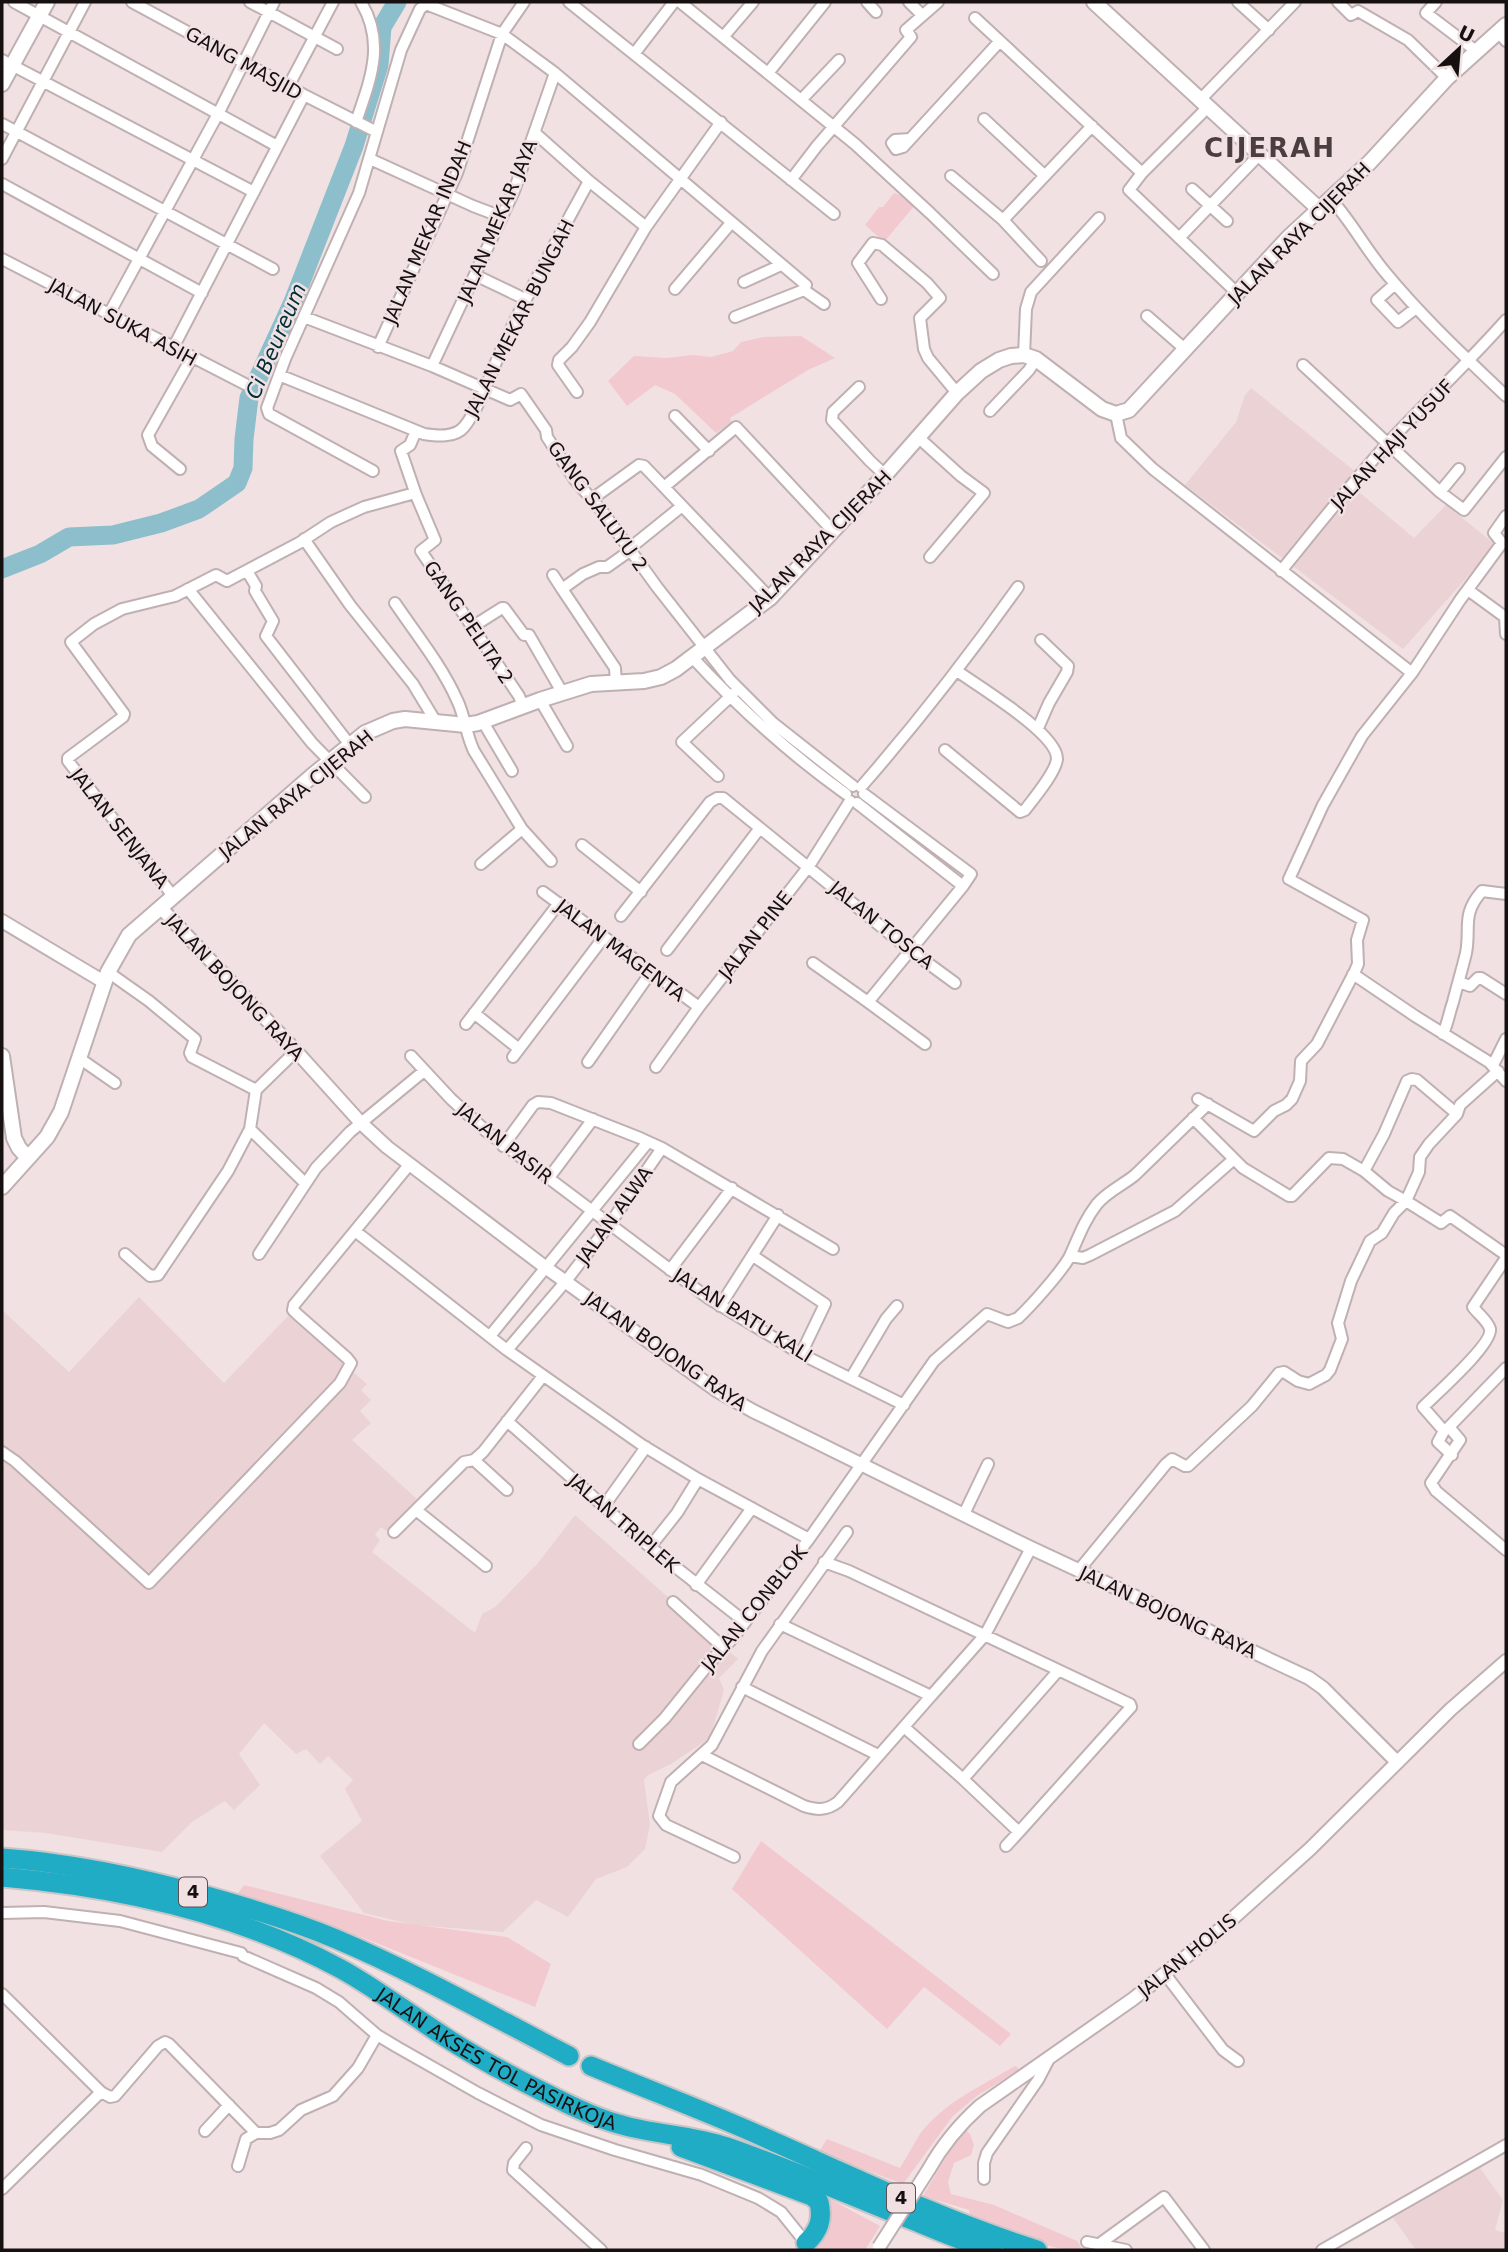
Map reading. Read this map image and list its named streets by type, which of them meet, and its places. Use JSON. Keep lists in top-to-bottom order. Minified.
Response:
{"streets":{"highway":["4","JALAN AKSES TOL PASIRKOJA"],"main road":["JALAN RAYA CIJERAH"],"street":["GANG MASJID","JALAN MEKAR JAYA","JALAN MEKAR INDAH","JALAN MEKAR BUNGAH","JALAN SUKA ASIH","JALAN HAJI YUSUF","GANG SALUYU 2","GANG PELITA 2","JALAN SENJANA","JALAN TOSCA","JALAN PINE","JALAN MAGENTA","JALAN BOJONG RAYA","JALAN PASIR","JALAN ALWA","JALAN BATU KALI","JALAN TRIPLEK","JALAN CONBLOK","JALAN HOLIS"]},"crossings":[["JALAN RAYA CIJERAH","GANG SALUYU 2"],["JALAN RAYA CIJERAH","GANG PELITA 2"],["JALAN RAYA CIJERAH","JALAN SENJANA"],["JALAN RAYA CIJERAH","JALAN BOJONG RAYA"],["JALAN MEKAR BUNGAH","GANG SALUYU 2"],["JALAN MEKAR BUNGAH","GANG PELITA 2"],["GANG SALUYU 2","JALAN PINE"],["JALAN TOSCA","JALAN PINE"],["JALAN PINE","JALAN MAGENTA"],["JALAN BOJONG RAYA","JALAN ALWA"],["JALAN BOJONG RAYA","JALAN CONBLOK"],["JALAN BOJONG RAYA","JALAN HOLIS"],["JALAN PASIR","JALAN ALWA"],["JALAN PASIR","JALAN BATU KALI"],["JALAN ALWA","JALAN BATU KALI"],["JALAN BATU KALI","JALAN CONBLOK"],["JALAN TRIPLEK","JALAN CONBLOK"]],"districts":["CIJERAH"],"water":["Ci Beureum"],"north":"top right"}
